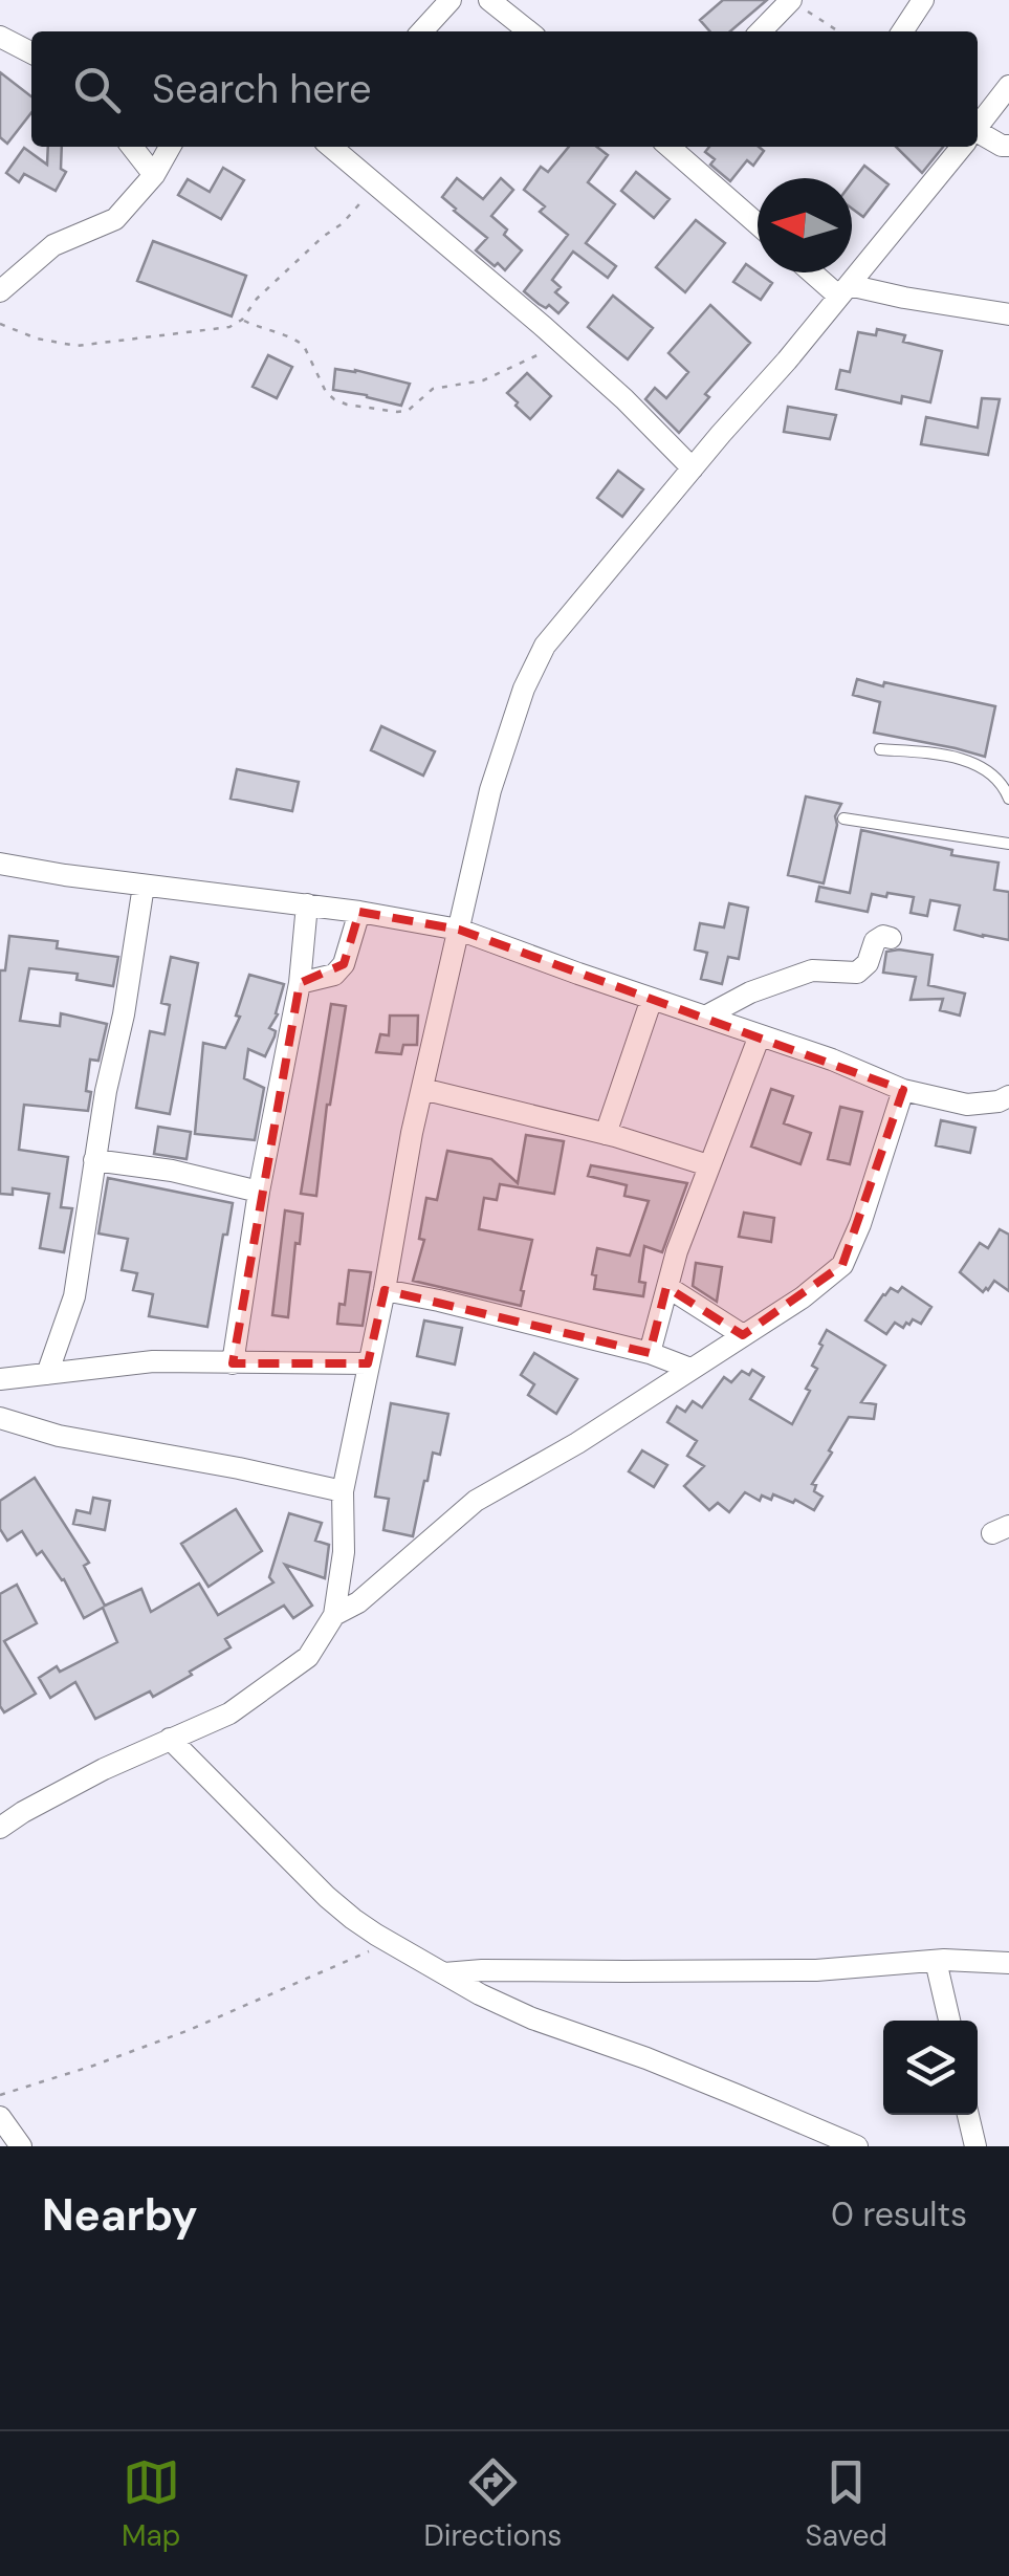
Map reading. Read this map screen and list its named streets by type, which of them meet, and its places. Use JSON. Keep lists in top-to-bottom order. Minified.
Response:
{"north":"left","page":{"search":"Search here","heading":["Nearby","0 results"],"nav":["Map","Directions","Saved"]}}
